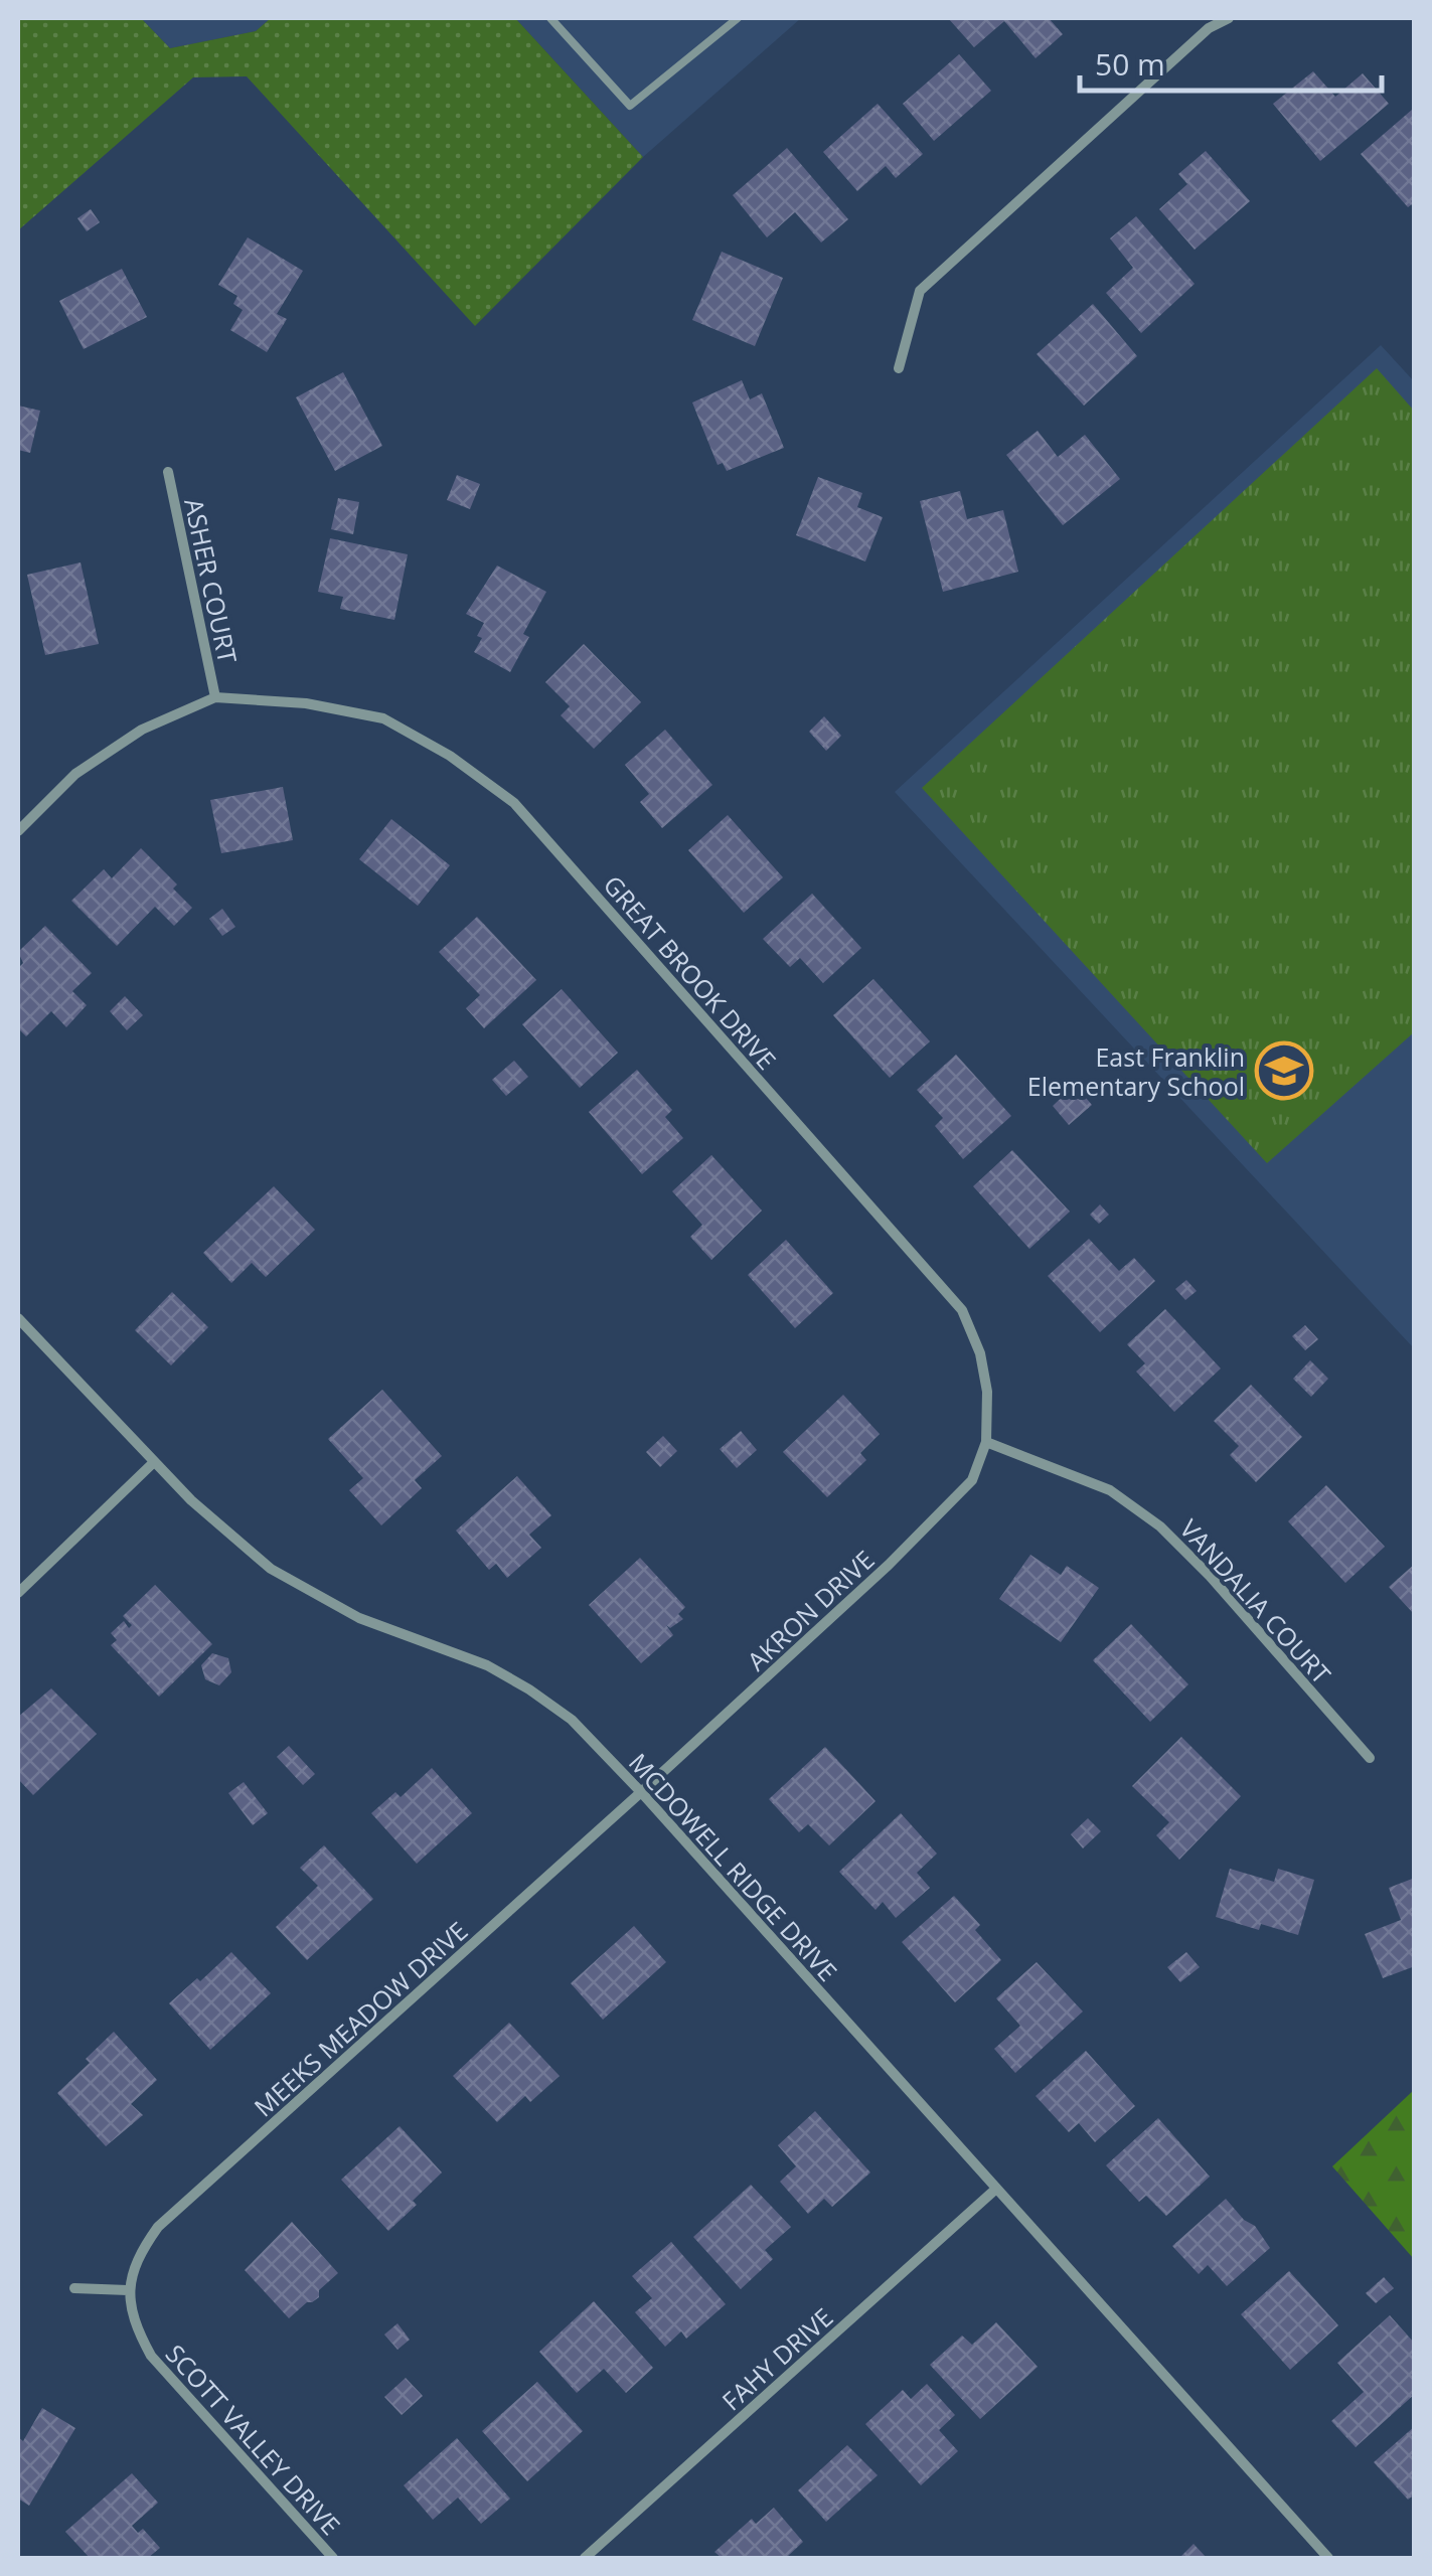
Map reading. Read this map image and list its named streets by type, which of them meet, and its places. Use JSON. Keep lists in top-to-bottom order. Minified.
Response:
{"streets":{"street":["ASHER COURT","GREAT BROOK DRIVE","VANDALIA COURT","AKRON DRIVE","MCDOWELL RIDGE DRIVE","MEEKS MEADOW DRIVE","FAHY DRIVE","SCOTT VALLEY DRIVE"]},"crossings":[["ASHER COURT","GREAT BROOK DRIVE"],["GREAT BROOK DRIVE","VANDALIA COURT"],["GREAT BROOK DRIVE","AKRON DRIVE"],["VANDALIA COURT","AKRON DRIVE"],["AKRON DRIVE","MCDOWELL RIDGE DRIVE"],["AKRON DRIVE","MEEKS MEADOW DRIVE"],["MCDOWELL RIDGE DRIVE","MEEKS MEADOW DRIVE"],["MCDOWELL RIDGE DRIVE","FAHY DRIVE"],["MEEKS MEADOW DRIVE","SCOTT VALLEY DRIVE"]],"places":{"school or university":["East Franklin Elementary School"]},"scale_bar":"50 m"}
